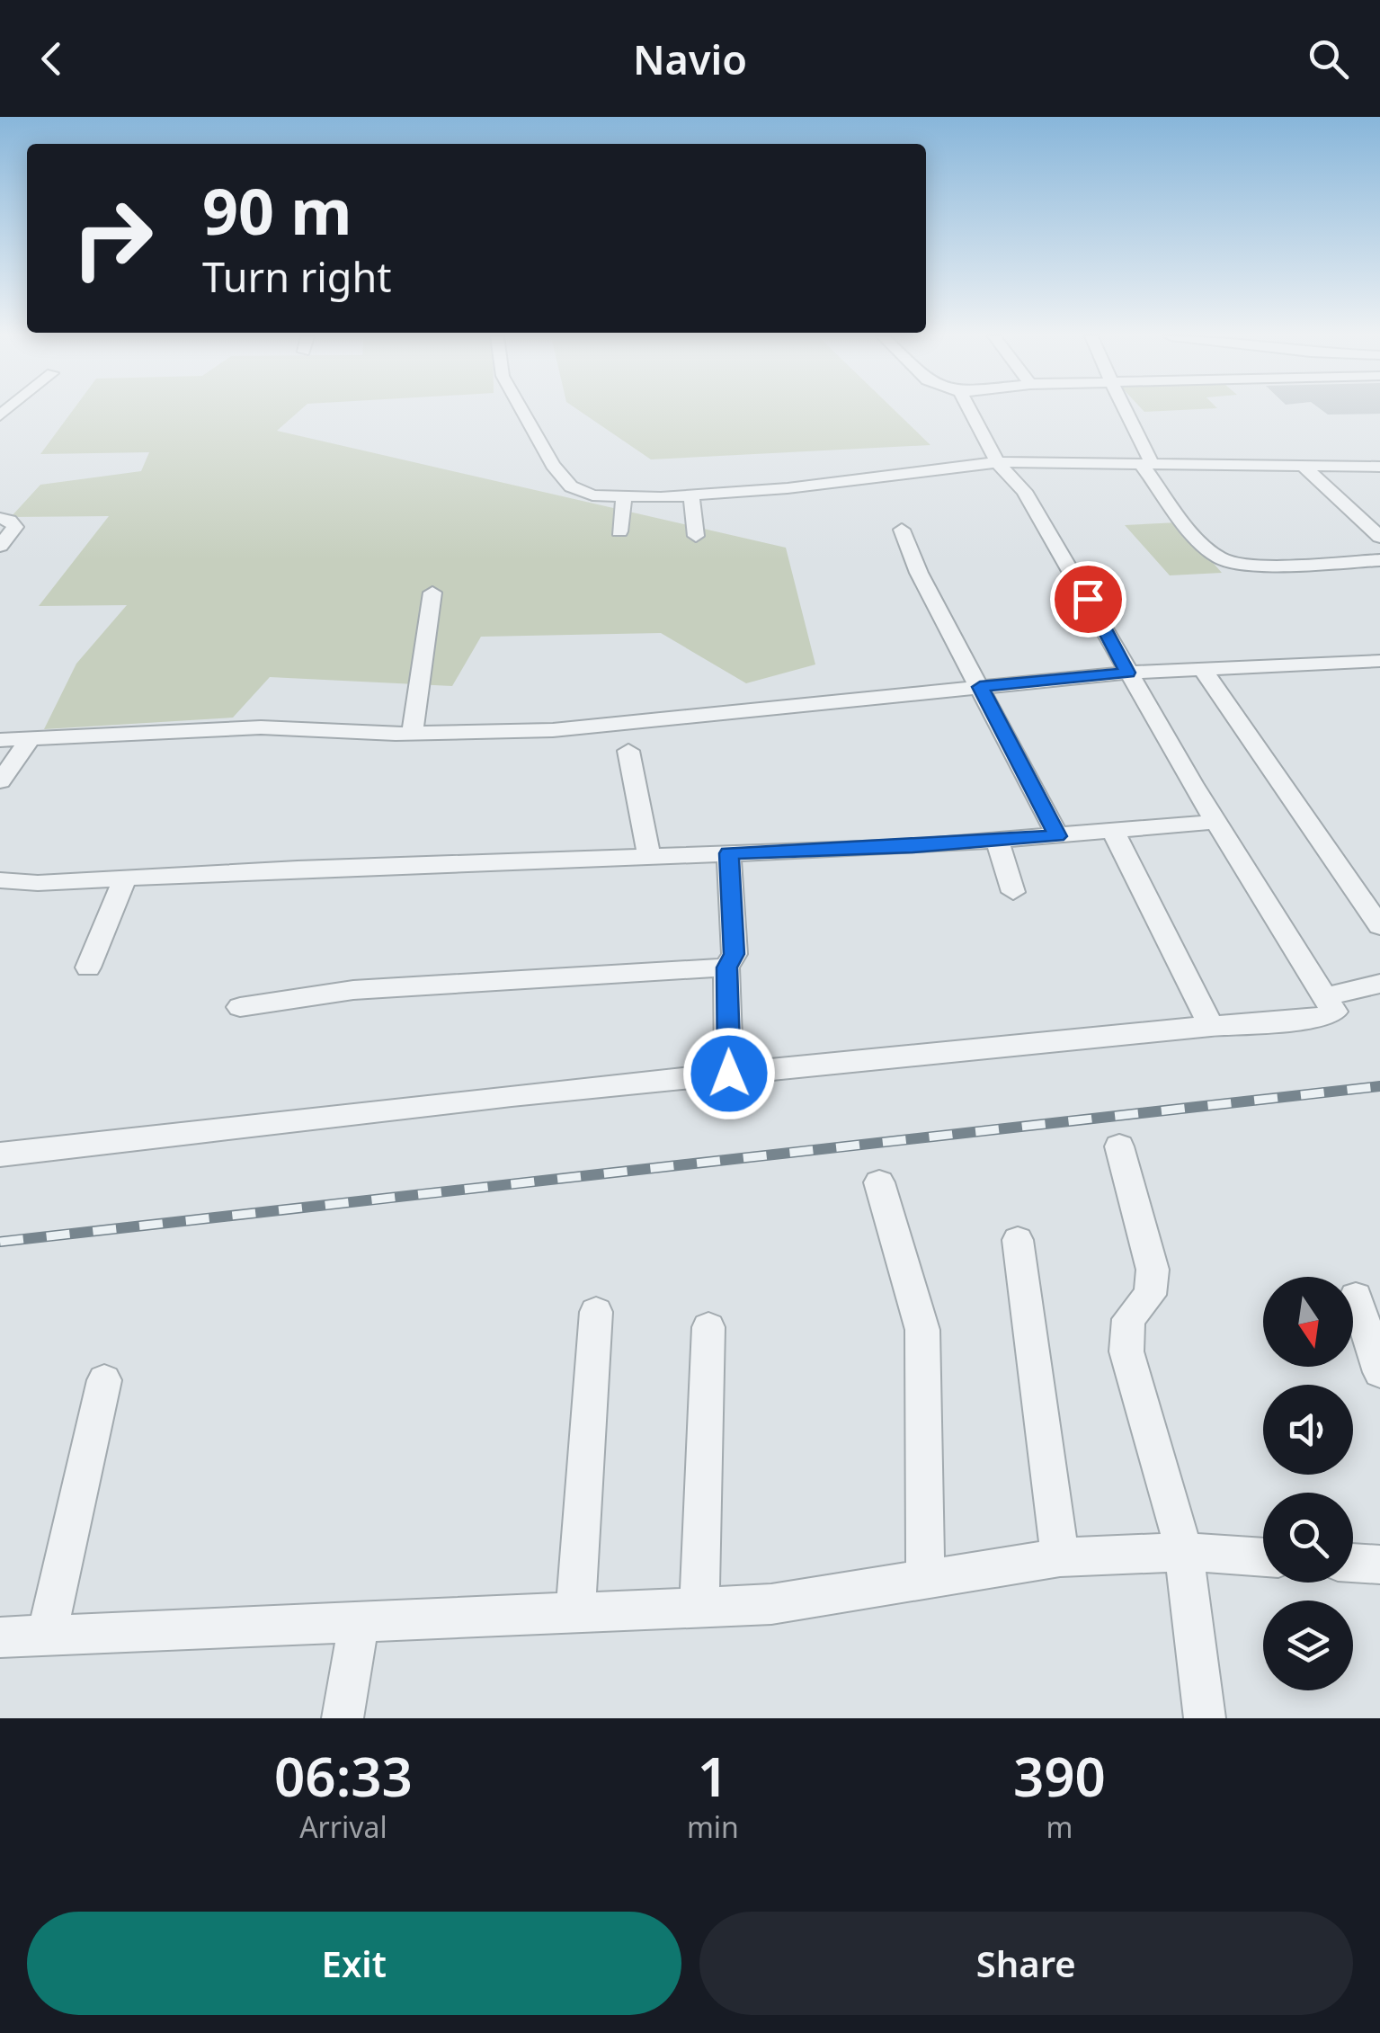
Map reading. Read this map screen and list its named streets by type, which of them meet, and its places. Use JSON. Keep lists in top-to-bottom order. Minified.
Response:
{"north":"bottom","page":{"header":"Navio","turn":["90 m","Turn right"],"eta":["06:33","Arrival","1","min","390","m"],"buttons":["Exit","Share"]}}
